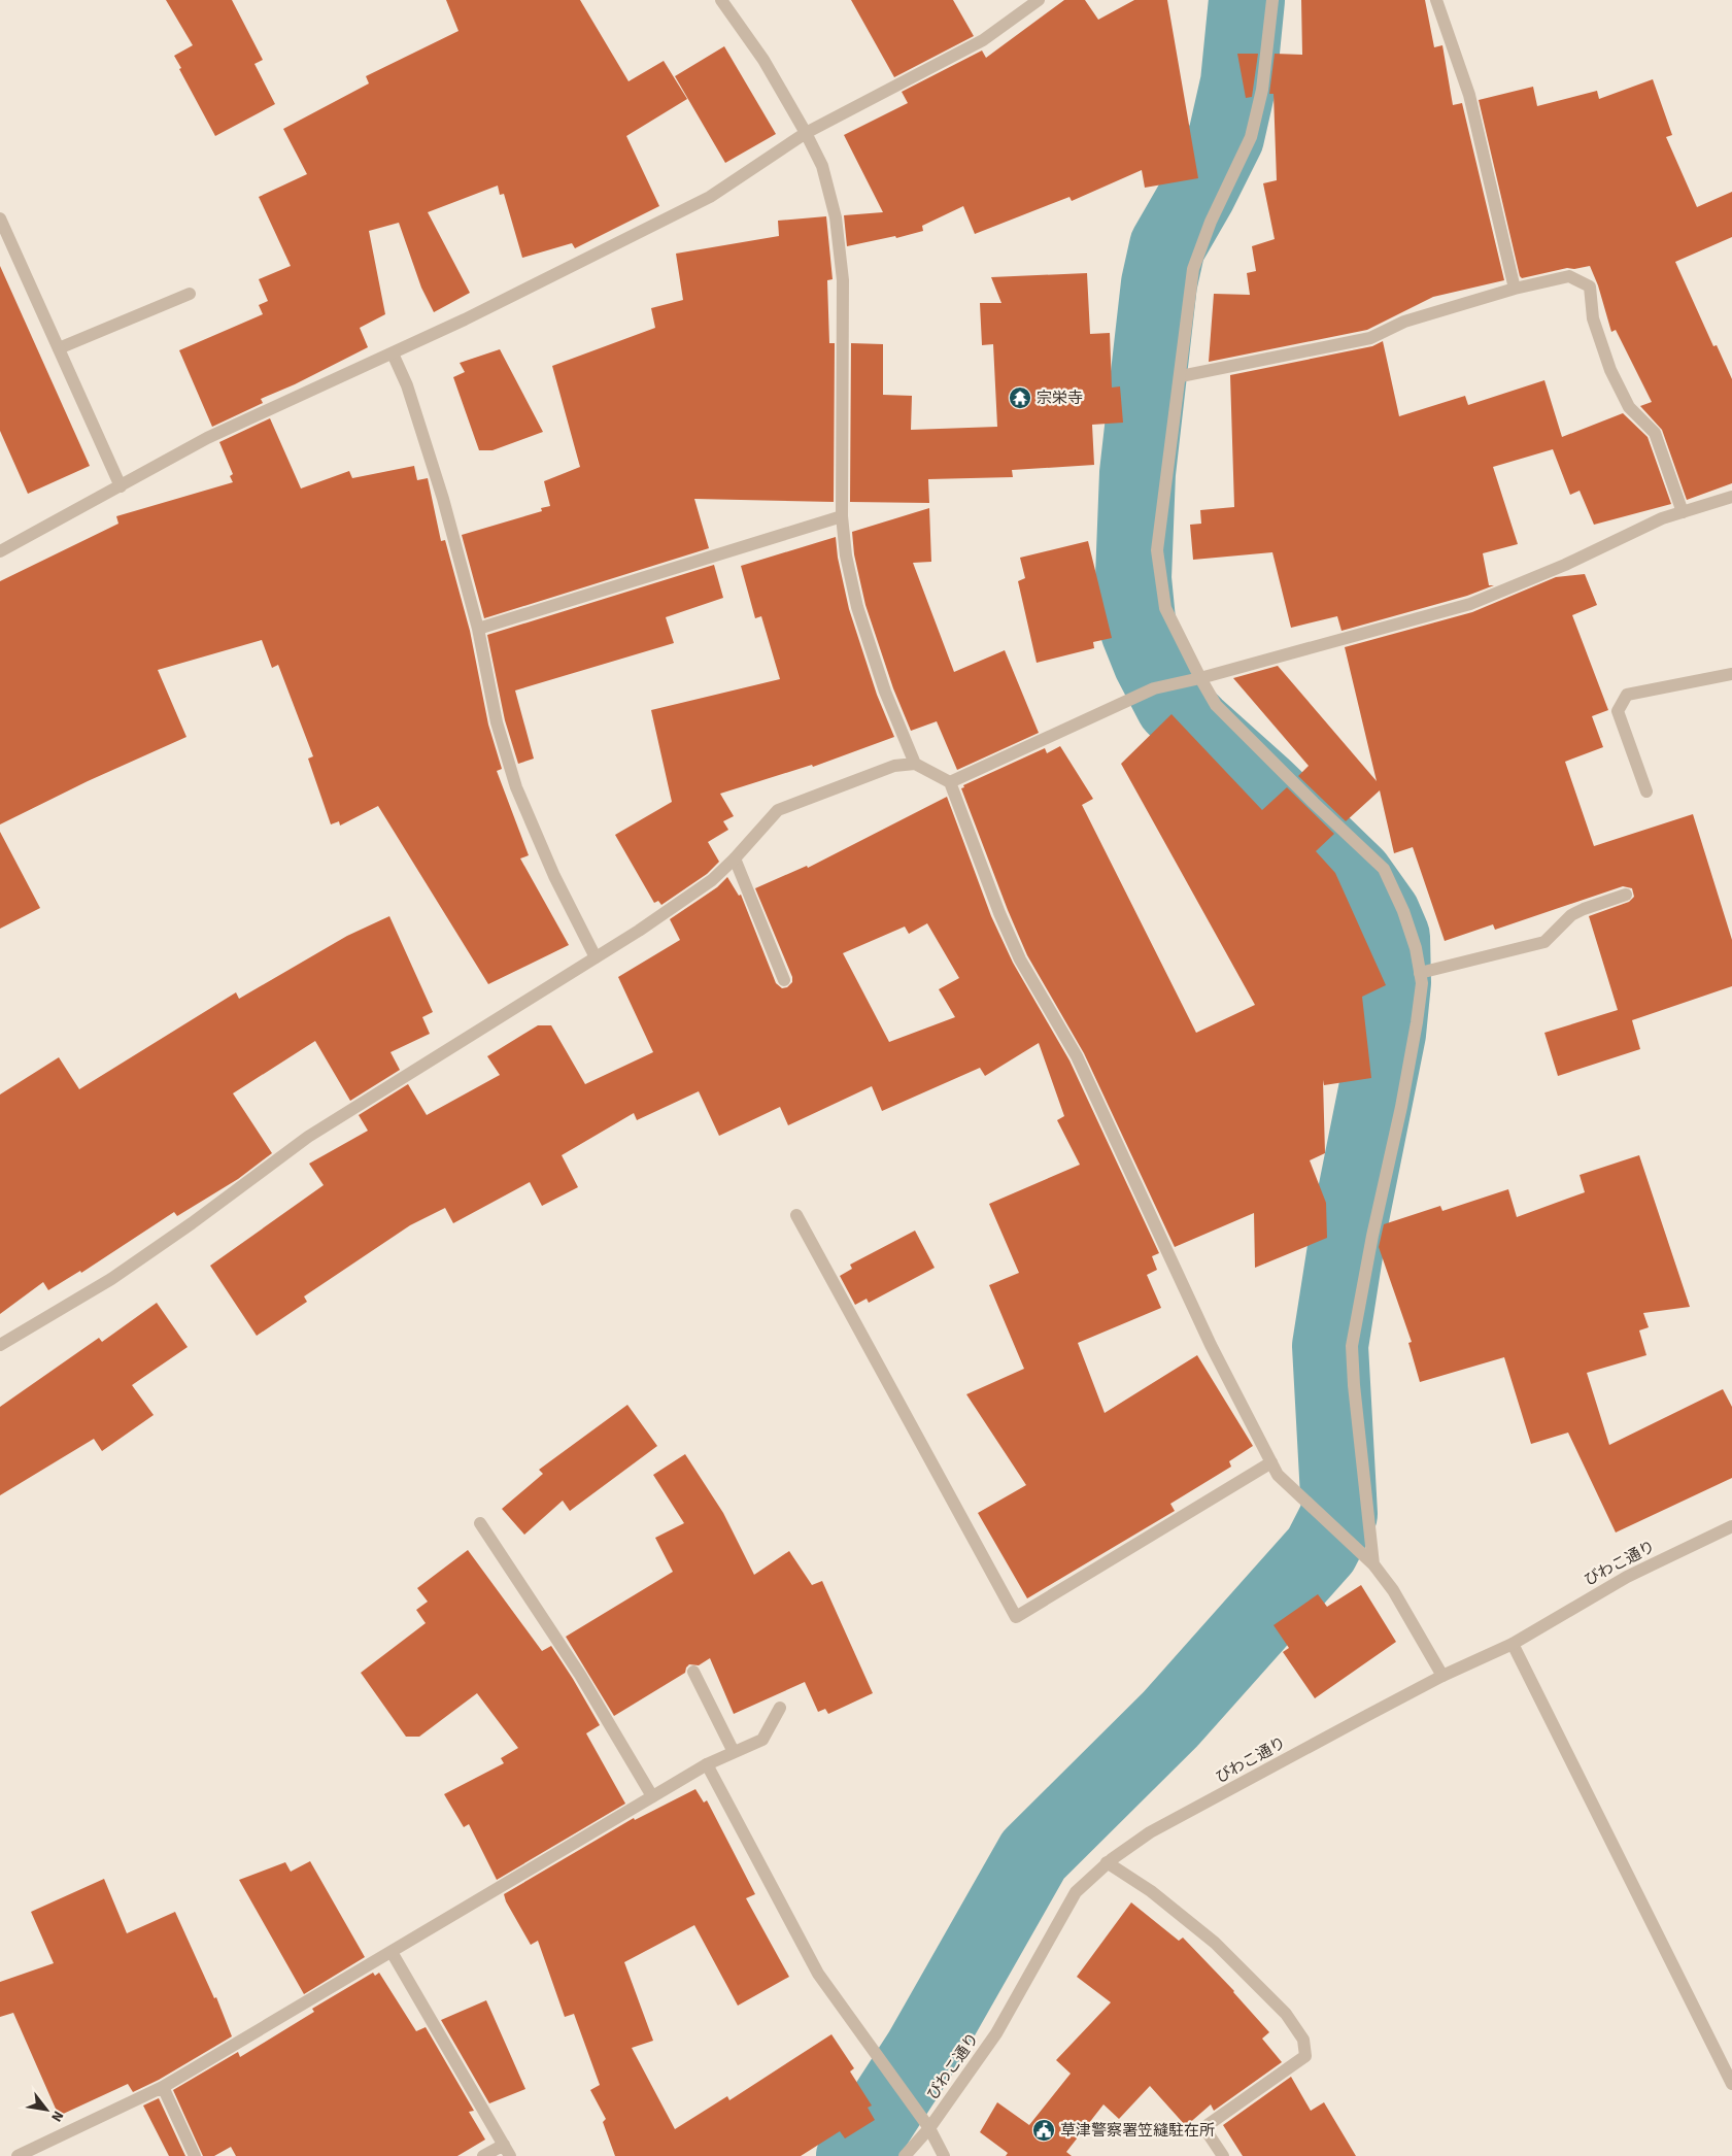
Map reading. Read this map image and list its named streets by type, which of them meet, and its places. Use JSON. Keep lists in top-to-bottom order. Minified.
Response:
{"streets":{"street":["びわこ通り"]},"places":{"temple":["宗栄寺"],"public building":["草津警察署笠縫駐在所"]},"north":"bottom right"}
